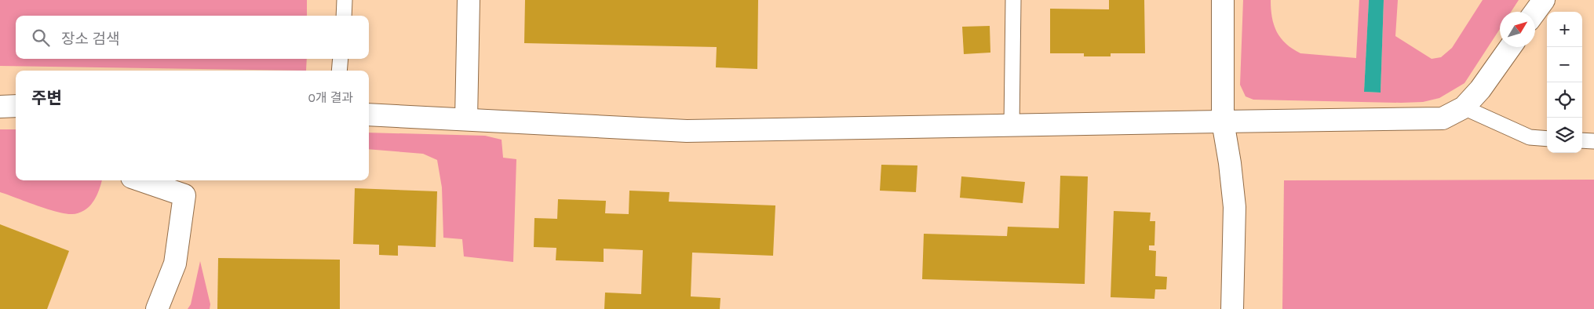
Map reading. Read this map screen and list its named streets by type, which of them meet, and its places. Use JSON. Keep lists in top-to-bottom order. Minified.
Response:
{"north":"top right","page":{"map_buttons":["+","−"],"search":"장소 검색","heading":["주변","0개 결과"]}}
